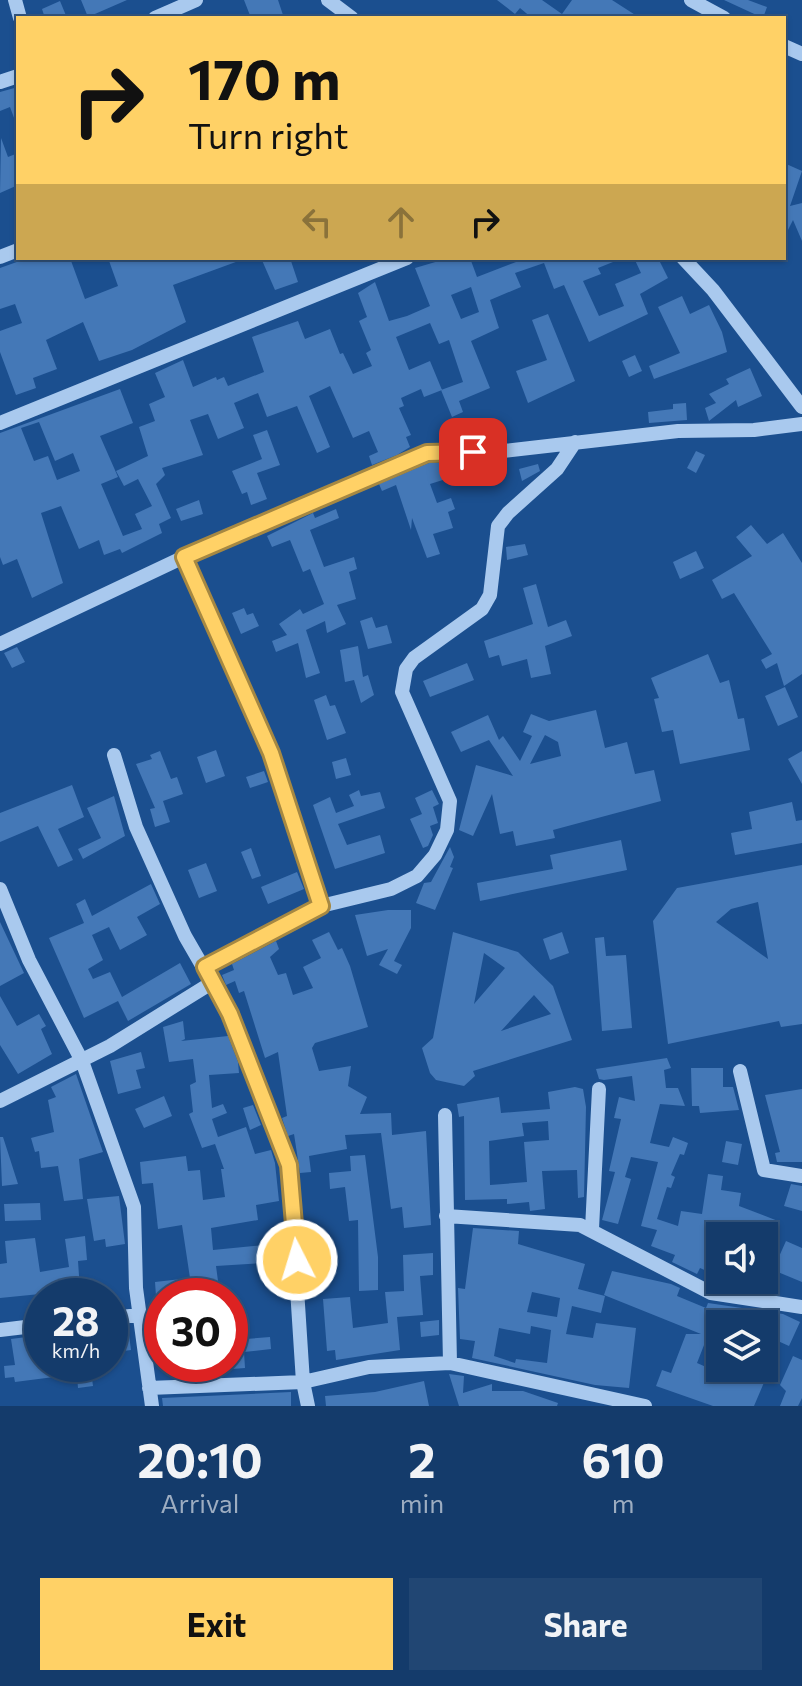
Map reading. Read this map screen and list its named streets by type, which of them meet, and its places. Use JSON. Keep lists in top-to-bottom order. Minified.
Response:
{"page":{"turn":["170 m","Turn right"],"speed":"28 km/h","limit":"30","eta":["20:10","Arrival","2","min","610","m"],"buttons":["Exit","Share"]}}
